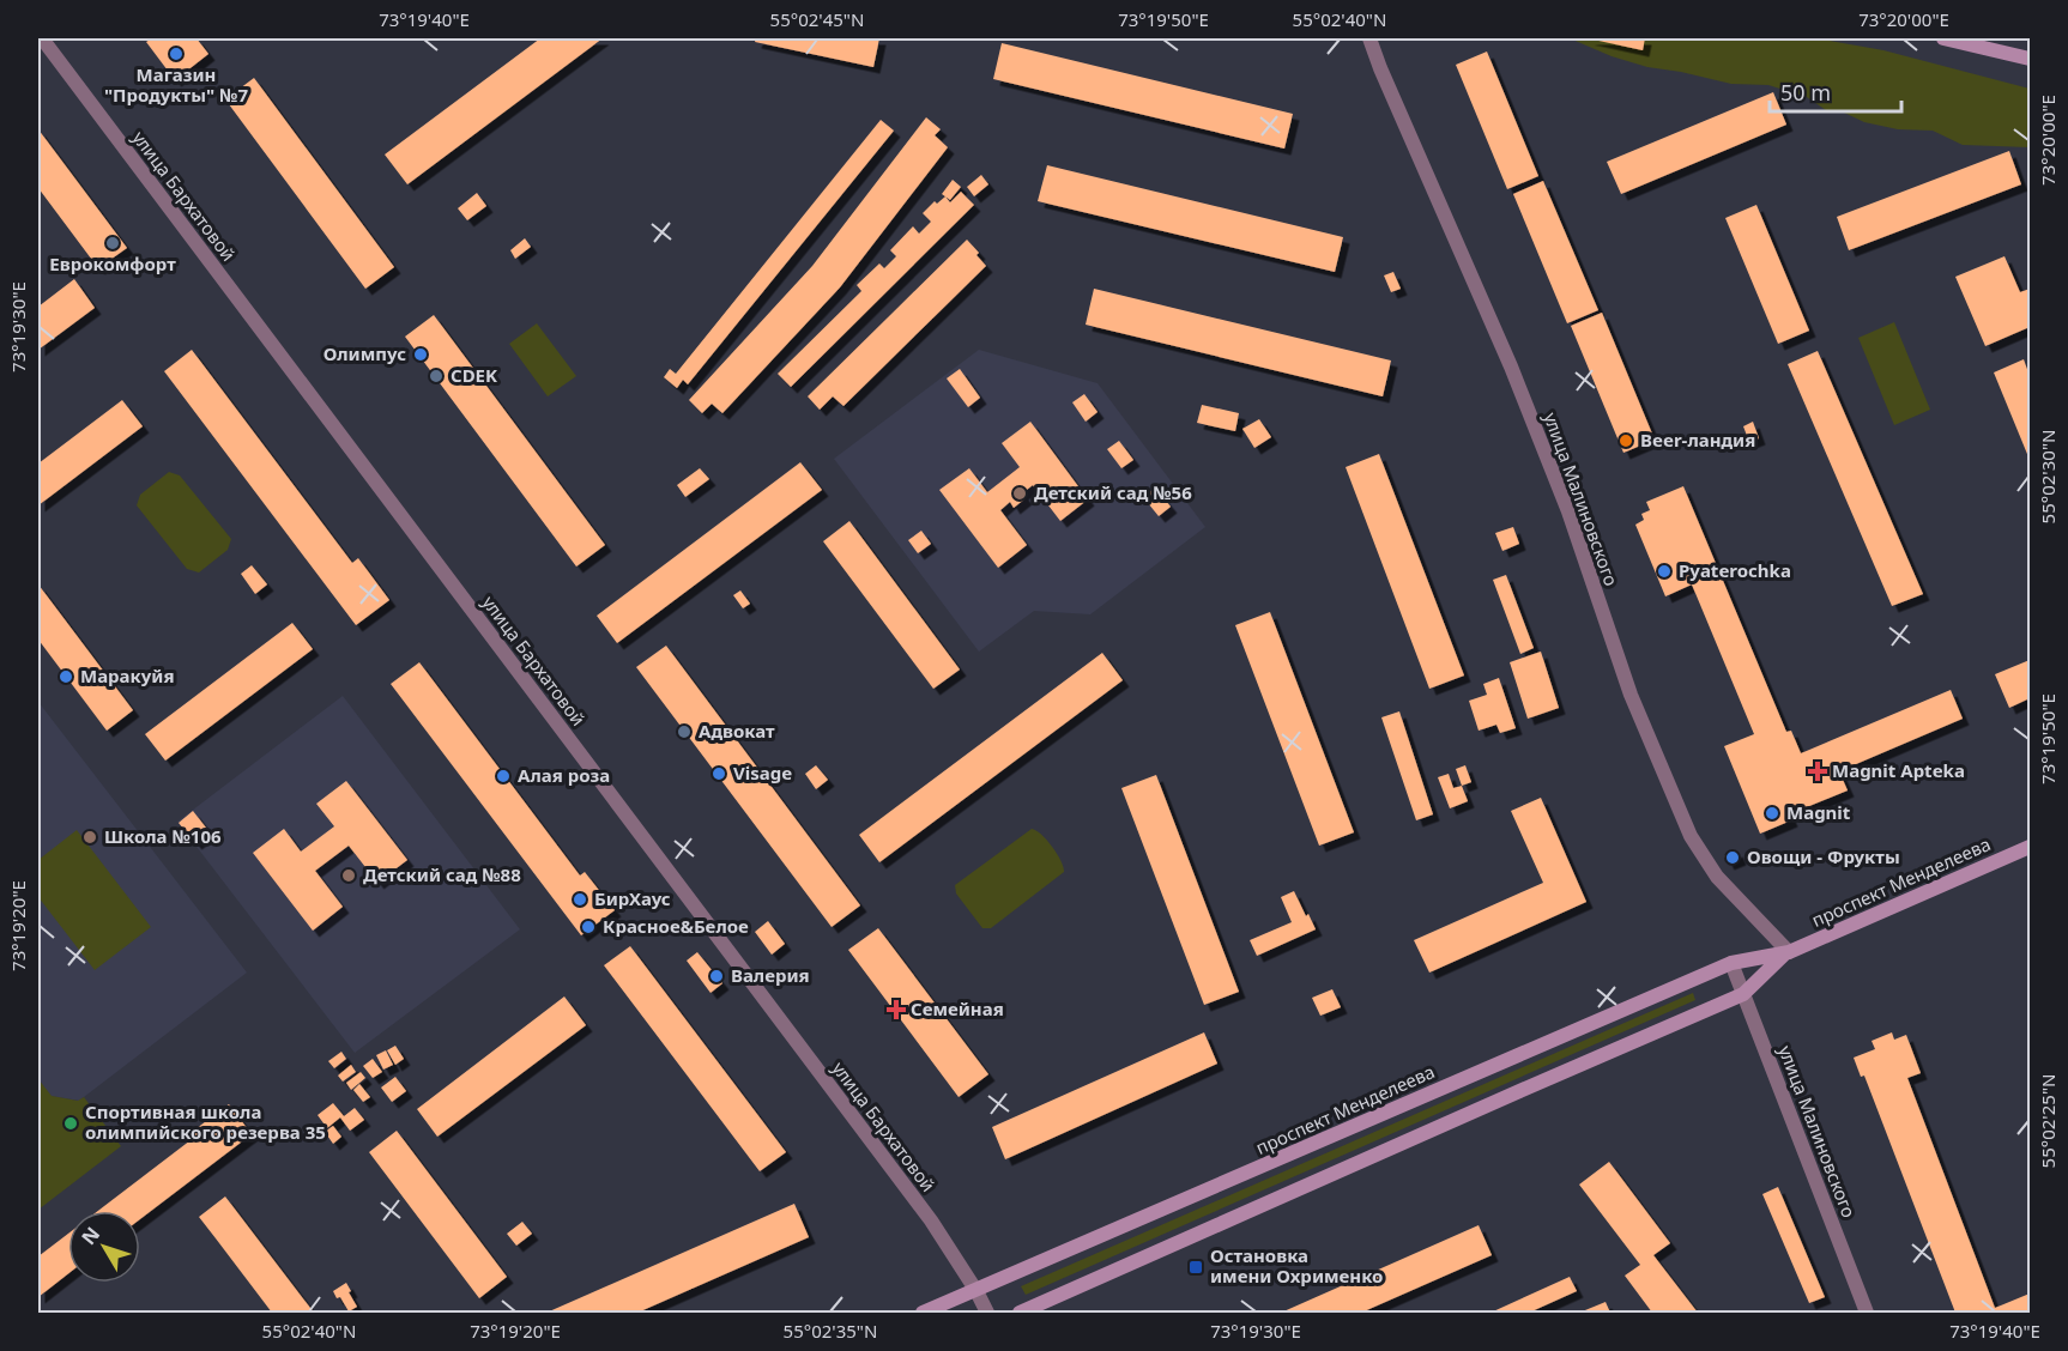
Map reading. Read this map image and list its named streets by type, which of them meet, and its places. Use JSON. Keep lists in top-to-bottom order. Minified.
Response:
{"streets":{"main road":["проспект Менделеева"],"street":["улица Бархатовой","улица Малиновского"]},"crossings":[["улица Бархатовой","проспект Менделеева"],["улица Малиновского","проспект Менделеева"]],"places":{"other":["Магазин \"Продукты\" №7","Еврокомфорт","Олимпус","CDEK","Beer-ландия","Детский сад №56","Pyaterochka","Маракуйя","Адвокат","Visage","Алая роза","Magnit","Школа №106","Овощи - Фрукты","Детский сад №88","БирХаус","Красное&Белое","Валерия","Спортивная школа олимпийского резерва 35"],"health":["Magnit Apteka","Семейная"],"transit":["Остановка имени Охрименко"]},"scale_bar":"50 m","north":"top left","coordinates":["73°19'40\"E","55°02'45\"N","73°19'50\"E","55°02'40\"N","73°20'00\"E","73°19'30\"E","55°02'30\"N","73°19'20\"E","55°02'25\"N","55°02'35\"N"]}
